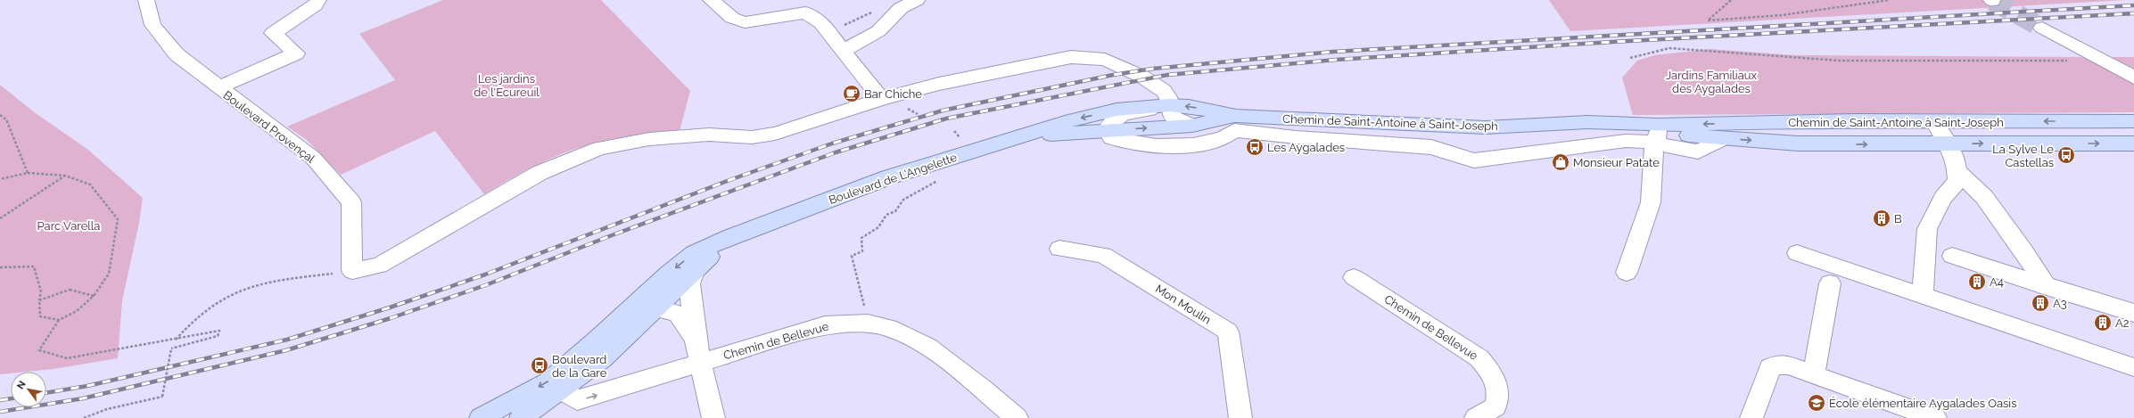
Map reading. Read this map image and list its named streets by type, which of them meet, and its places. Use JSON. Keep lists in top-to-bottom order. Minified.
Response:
{"streets":{"main road":["Chemin de Saint-Antoine à Saint-Joseph","Boulevard de L'Angelette"],"street":["Boulevard Provençal","Mon Moulin","Chemin de Bellevue"]},"crossings":[["Chemin de Saint-Antoine à Saint-Joseph","Boulevard de L'Angelette"],["Boulevard de L'Angelette","Chemin de Bellevue"]],"parks":["Jardins Familiaux des Aygalades","Les jardins de l'Ecureuil","Parc Varella"],"places":{"cafe":["Bar Chiche"],"bus stop":["Les Aygalades","La Sylve Le Castellas","Boulevard de la Gare"],"shop":["Monsieur Patate"],"building":["B","A4","A3","A2"],"school or university":["École élémentaire Aygalades Oasis"]},"north":"top left"}
